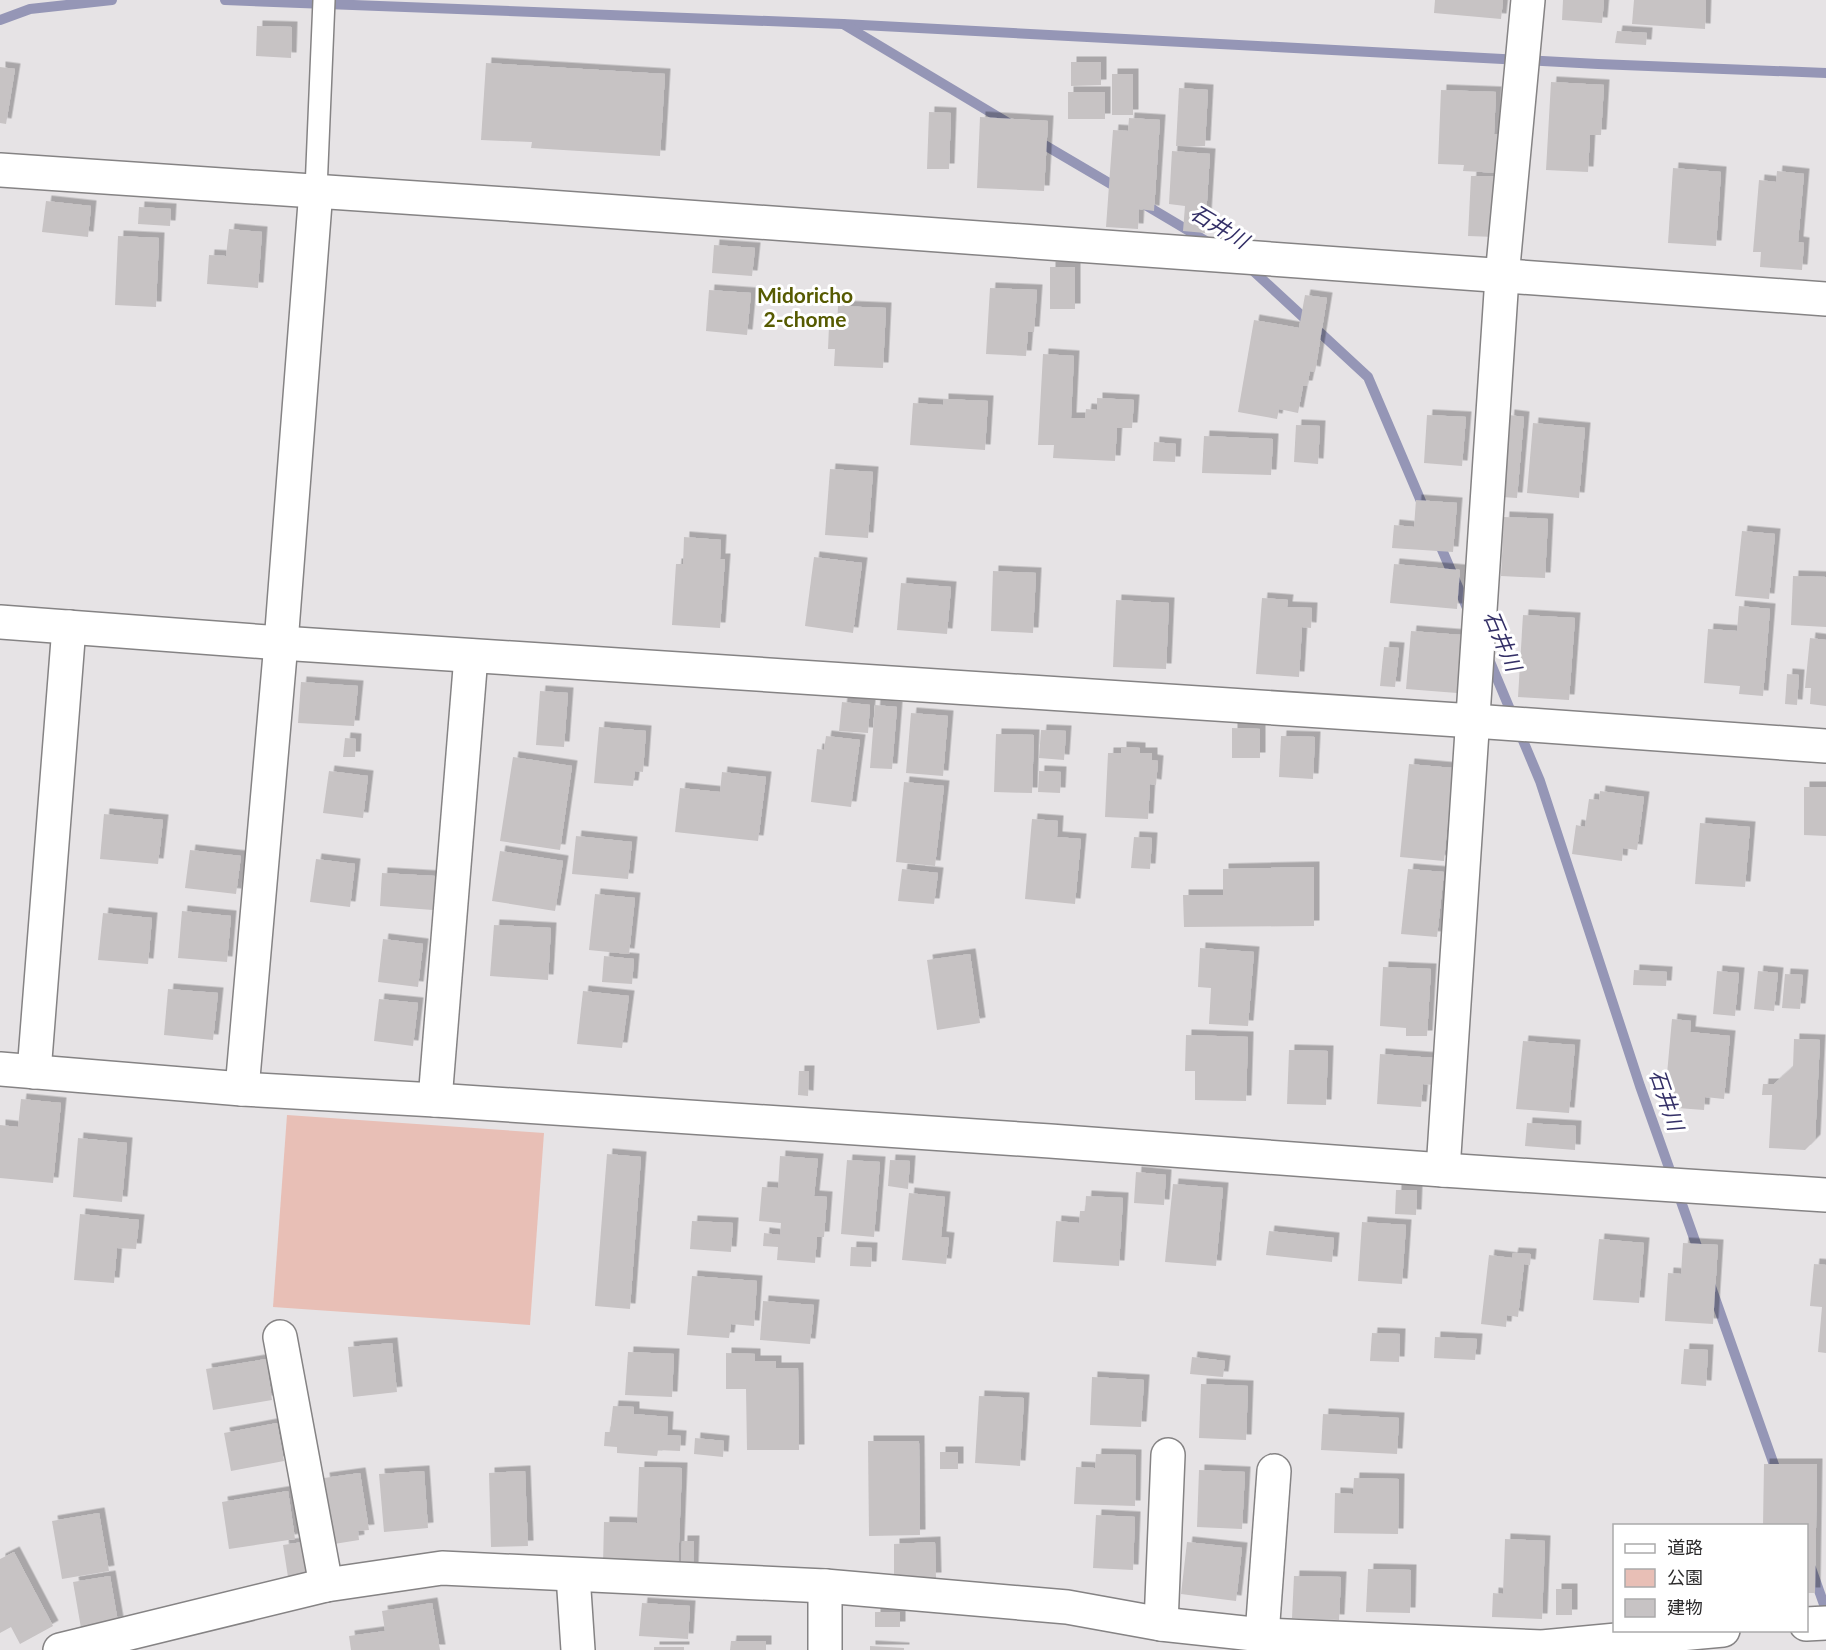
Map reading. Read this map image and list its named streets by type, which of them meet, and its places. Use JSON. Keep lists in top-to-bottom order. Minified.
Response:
{"districts":["Midoricho 2-chome"],"water":["石井川"],"legend":["道路","公園","建物"]}
